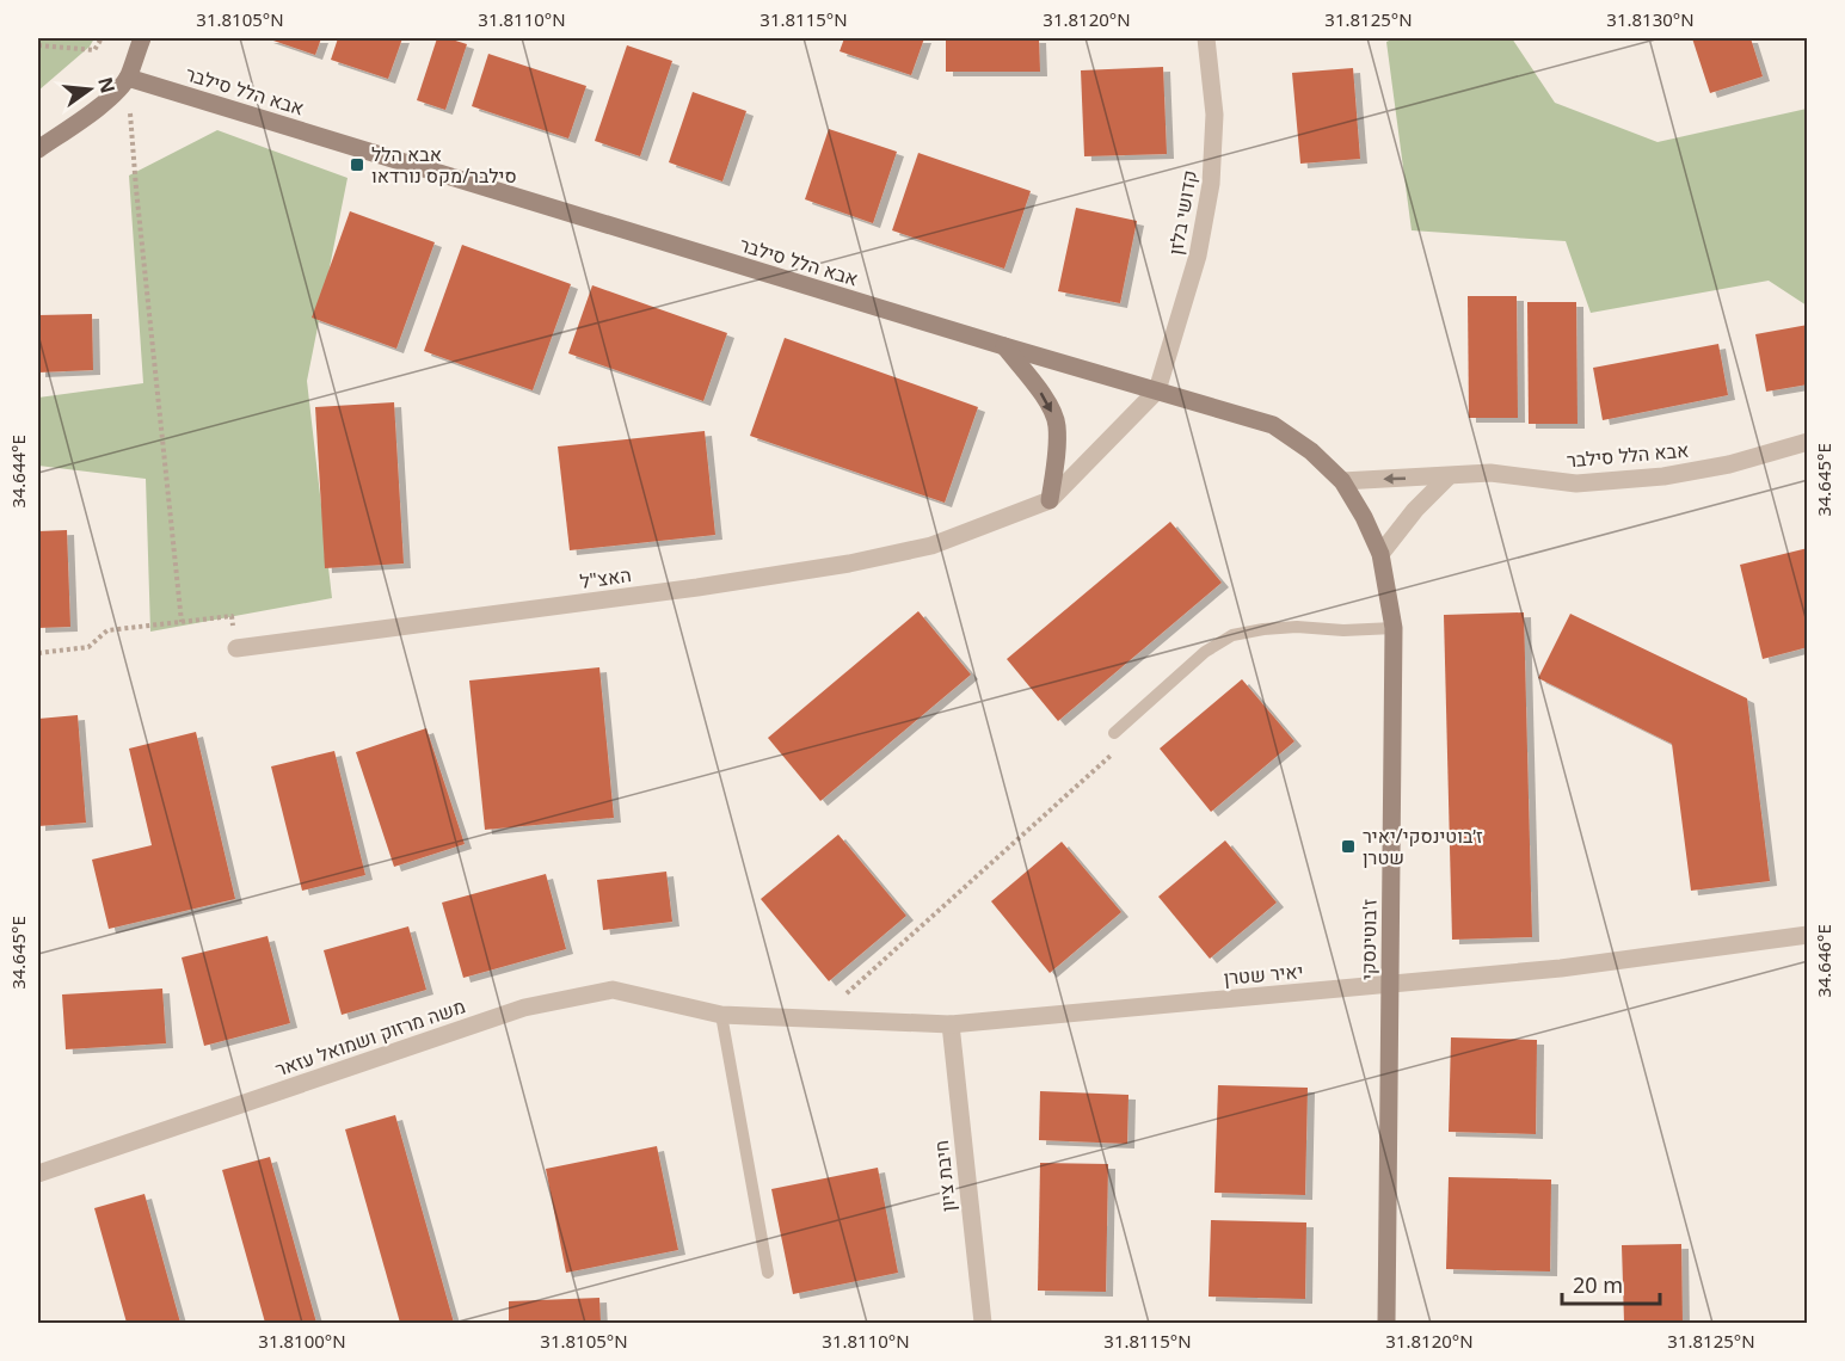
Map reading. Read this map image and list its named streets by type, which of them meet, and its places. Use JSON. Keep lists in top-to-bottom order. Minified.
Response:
{"streets":{"street":["אבא הלל סילבר","קדושי בלזן","האצ\"ל","ז'בוטינסקי","יאיר שטרן","משה מרזוק ושמואל עזאר","חיבת ציון"]},"crossings":[["אבא הלל סילבר","קדושי בלזן"],["אבא הלל סילבר","האצ\"ל"],["אבא הלל סילבר","ז'בוטינסקי"],["קדושי בלזן","האצ\"ל"],["ז'בוטינסקי","יאיר שטרן"],["יאיר שטרן","משה מרזוק ושמואל עזאר"],["יאיר שטרן","חיבת ציון"]],"places":{"transit":["אבא הלל סילבר/מקס נורדאו","ז׳בוטינסקי/יאיר שטרן"]},"scale_bar":"20 m","north":"right","coordinates":["31.8105°N","31.8110°N","31.8115°N","31.8120°N","31.8125°N","31.8130°N","34.644°E","34.645°E","34.646°E","31.8100°N"]}
